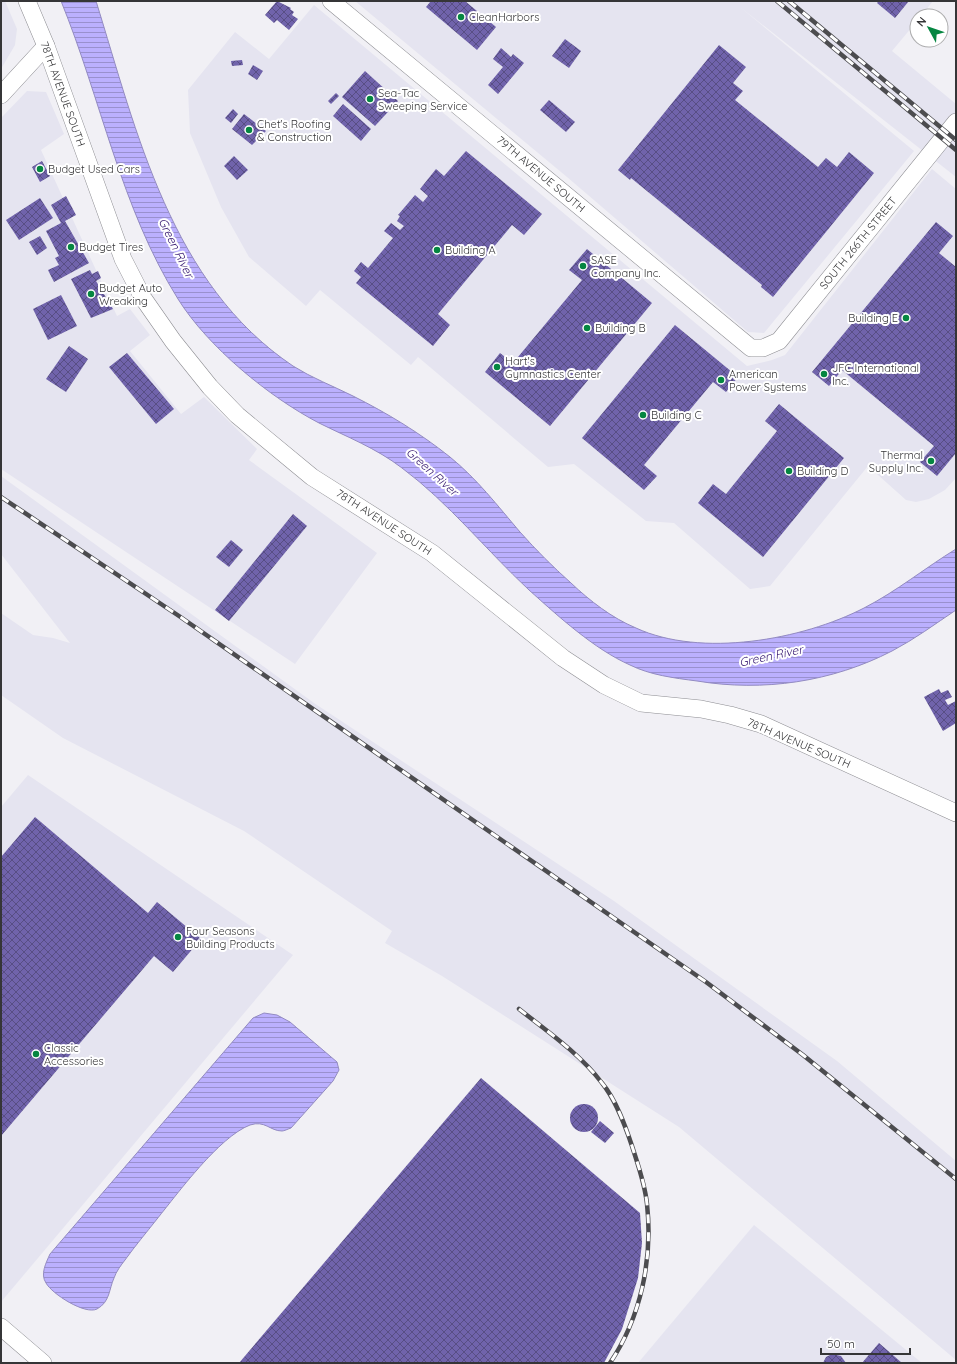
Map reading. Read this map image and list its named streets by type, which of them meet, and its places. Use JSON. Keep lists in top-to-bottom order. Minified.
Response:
{"streets":{"street":["78TH AVENUE SOUTH","79TH AVENUE SOUTH","SOUTH 266TH STREET"]},"crossings":[["79TH AVENUE SOUTH","SOUTH 266TH STREET"]],"water":["Green River"],"places":["CleanHarbors","Sea-Tac Sweeping Service","Chet's Roofing & Construction","Budget Used Cars","Budget Tires","Building A","SASE Company Inc.","Budget Auto Wreaking","Building E","Building B","Hart's Gymnastics Center","JFC International Inc.","American Power Systems","Building C","Thermal Supply Inc.","Building D","Four Seasons Building Products","Classic Accessories"],"scale_bar":"50 m","north":"top left"}
